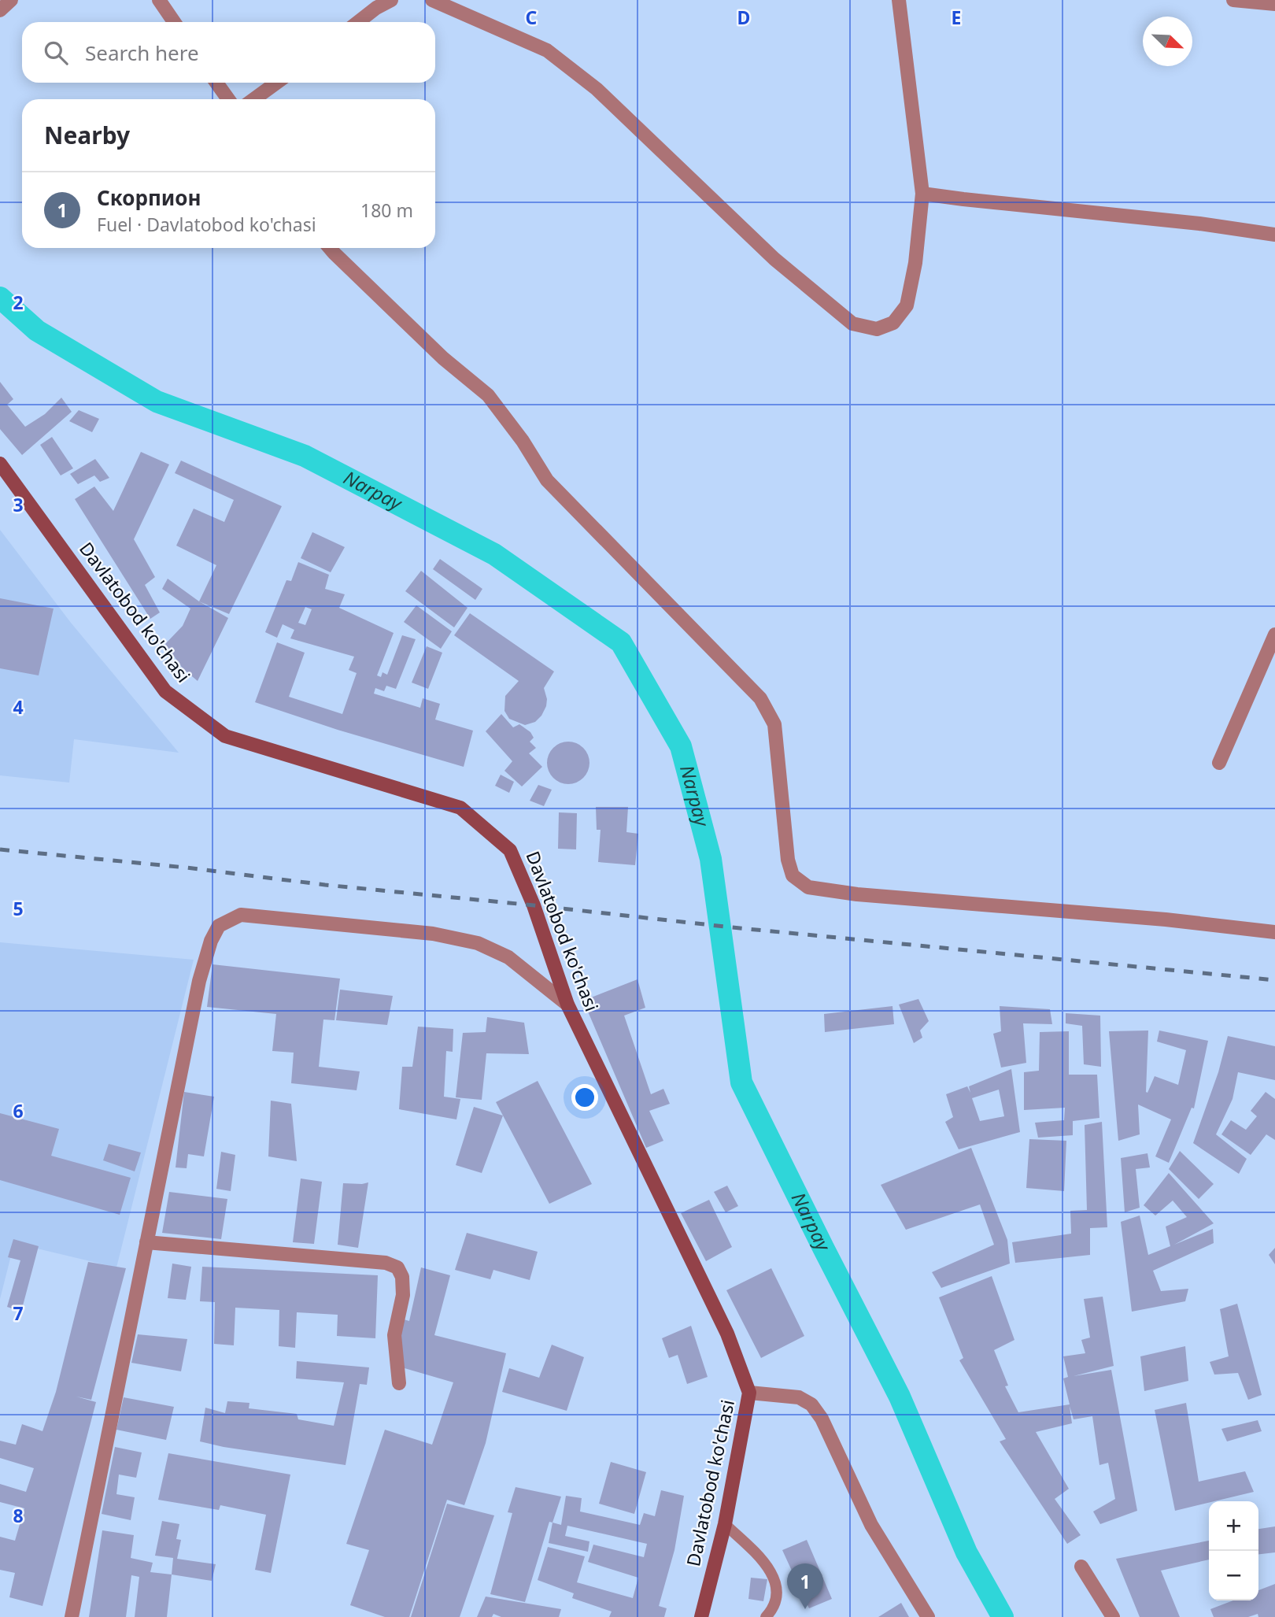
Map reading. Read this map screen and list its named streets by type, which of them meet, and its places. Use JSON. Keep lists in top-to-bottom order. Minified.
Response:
{"streets":{"street":["Davlatobod ko'chasi"]},"water":["Narpay"],"north":"bottom right","page":{"search":"Search here","heading":"Nearby","list":[{"mark":"1","name":"Скорпион","note":"Fuel · Davlatobod ko'chasi","value":"180 m"}],"map_buttons":["+","−"],"pins":"1"},"grid":{"columns":["C","D","E"],"rows":["2","3","4","5","6","7","8"]}}
